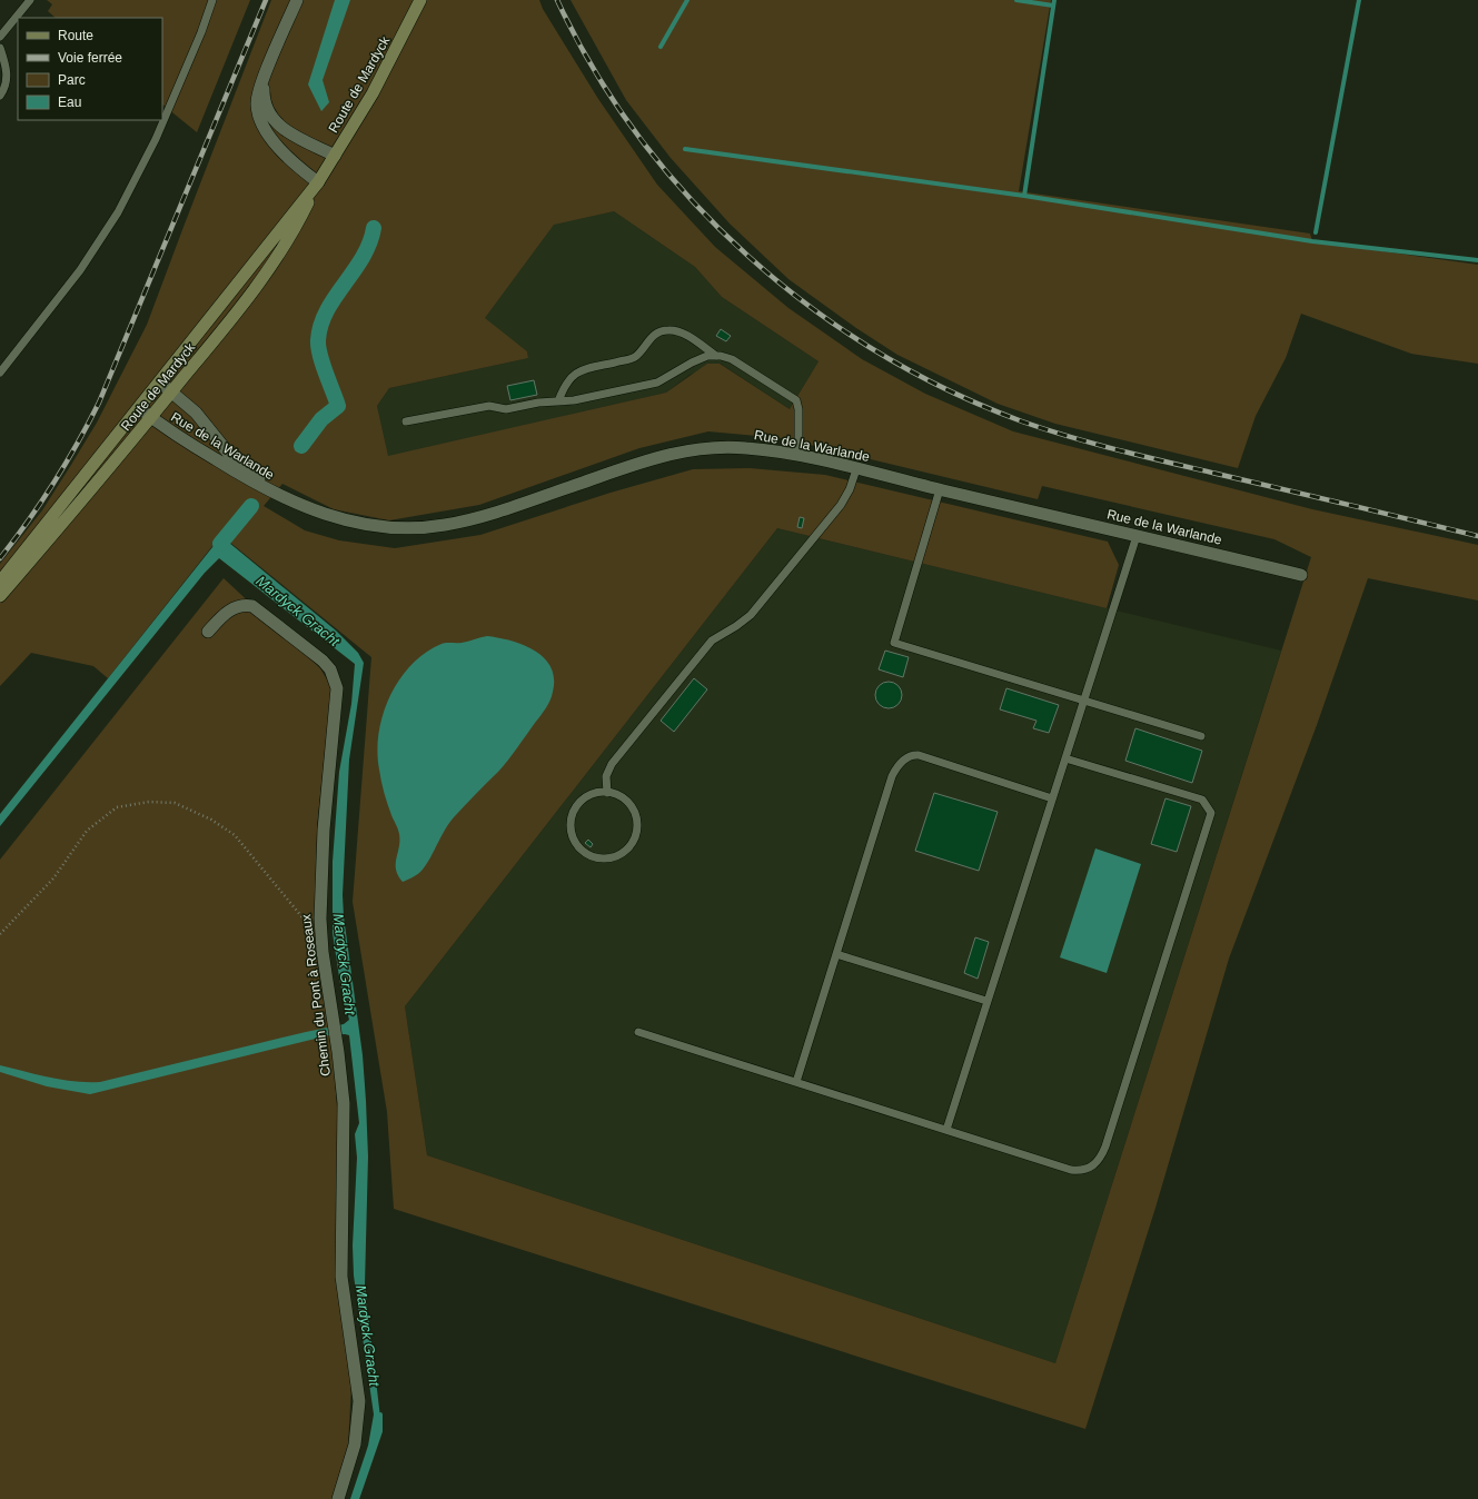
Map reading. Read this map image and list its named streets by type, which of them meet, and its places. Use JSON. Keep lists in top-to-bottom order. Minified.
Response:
{"streets":{"main road":["Route de Mardyck"],"street":["Rue de la Warlande","Chemin du Pont à Roseaux"]},"crossings":[["Route de Mardyck","Rue de la Warlande"]],"water":["Mardyck Gracht"],"legend":["Route","Voie ferrée","Parc","Eau"]}
